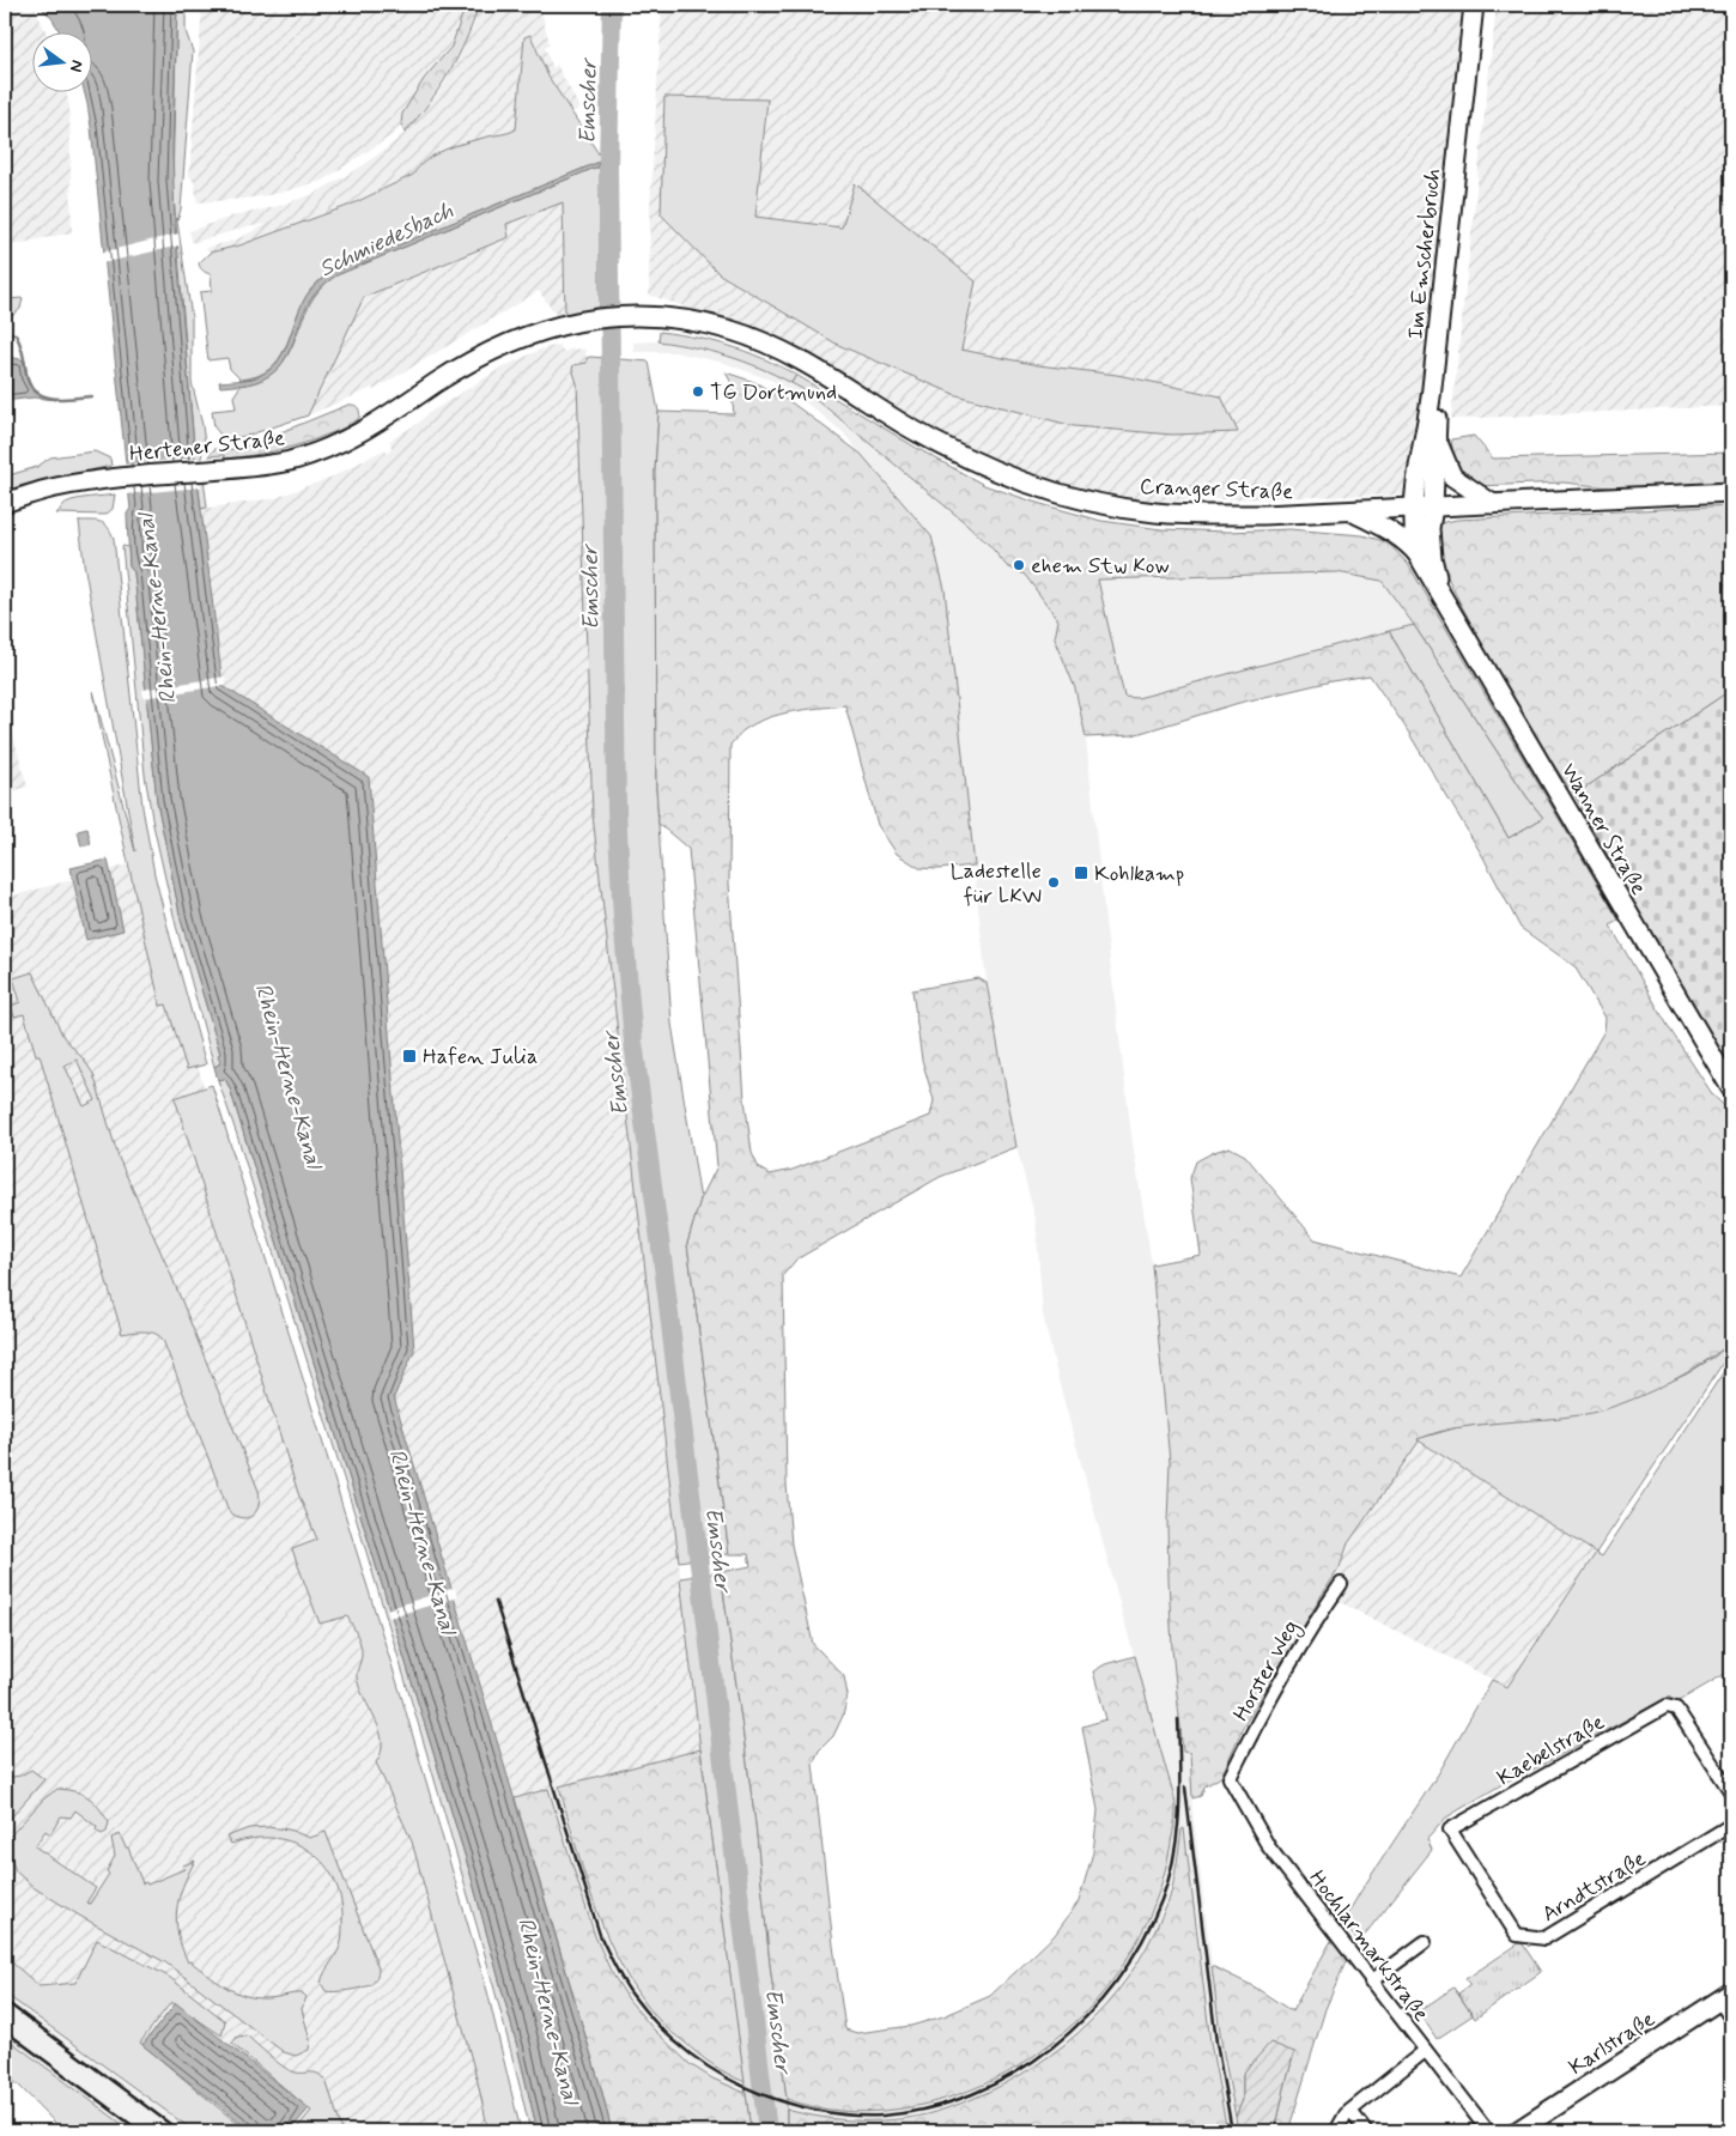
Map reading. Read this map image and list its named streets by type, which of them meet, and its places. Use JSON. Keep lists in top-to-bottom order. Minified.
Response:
{"streets":{"main road":["Im Emscherbruch","Hertener Straße","Cranger Straße","Wanner Straße","Karlstraße"],"street":["Horster Weg","Kaebelstraße","Arndtstraße","Hochlarmarkstraße"]},"crossings":[["Im Emscherbruch","Cranger Straße"],["Im Emscherbruch","Wanner Straße"],["Hertener Straße","Cranger Straße"],["Cranger Straße","Wanner Straße"],["Horster Weg","Hochlarmarkstraße"],["Kaebelstraße","Arndtstraße"]],"water":["Emscher","Schmiedesbach","Rhein-Herne-Kanal"],"places":{"other":["TG Dortmund","ehem Stw Kow","Ladestelle für LKW"],"transit":["Kohlkamp","Hafen Julia"]},"north":"right"}
